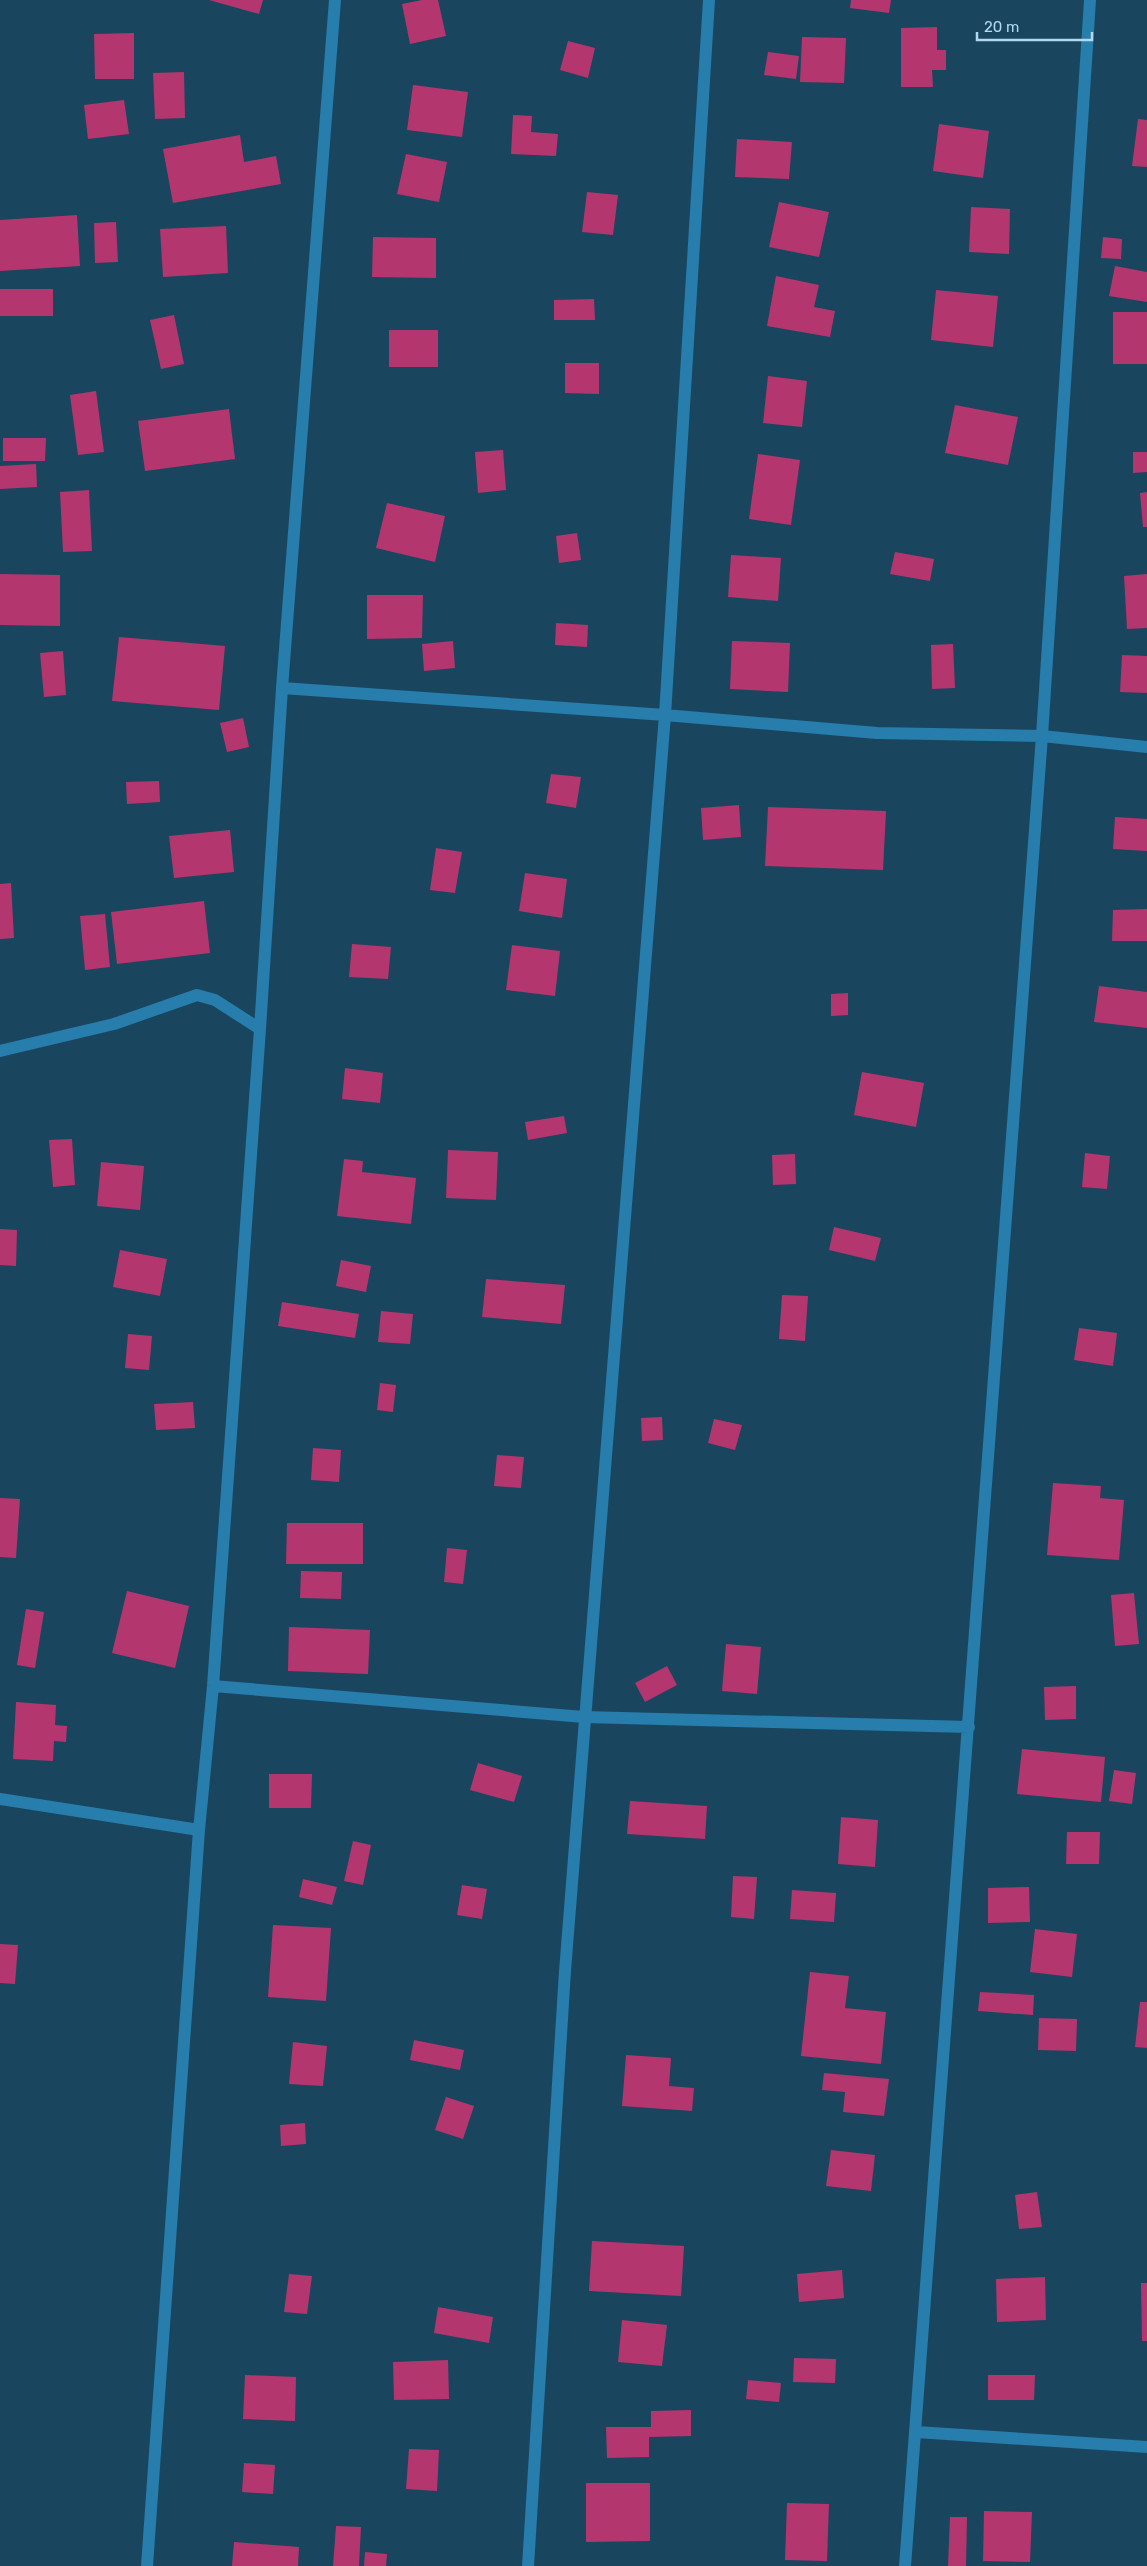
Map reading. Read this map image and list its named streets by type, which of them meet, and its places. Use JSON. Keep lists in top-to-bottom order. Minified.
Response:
{"scale_bar":"20 m"}
